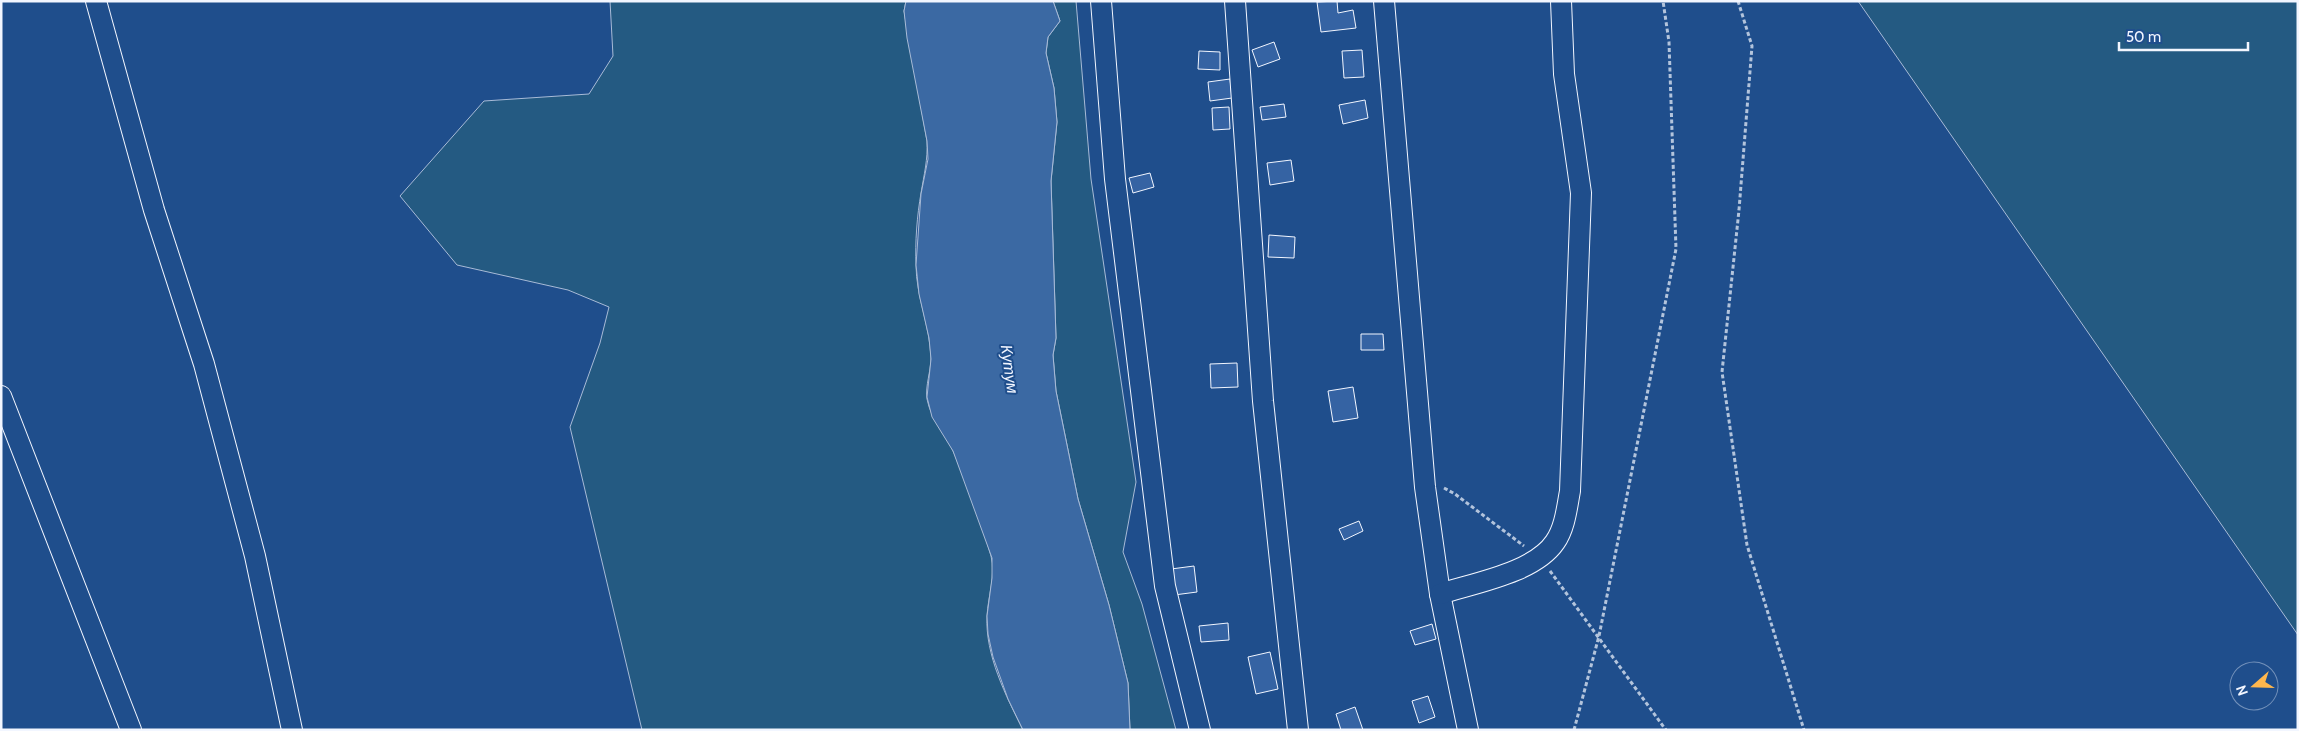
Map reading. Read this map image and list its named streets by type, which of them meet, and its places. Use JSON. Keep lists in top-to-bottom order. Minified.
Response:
{"water":["Кутум"],"scale_bar":"50 m","north":"left"}
